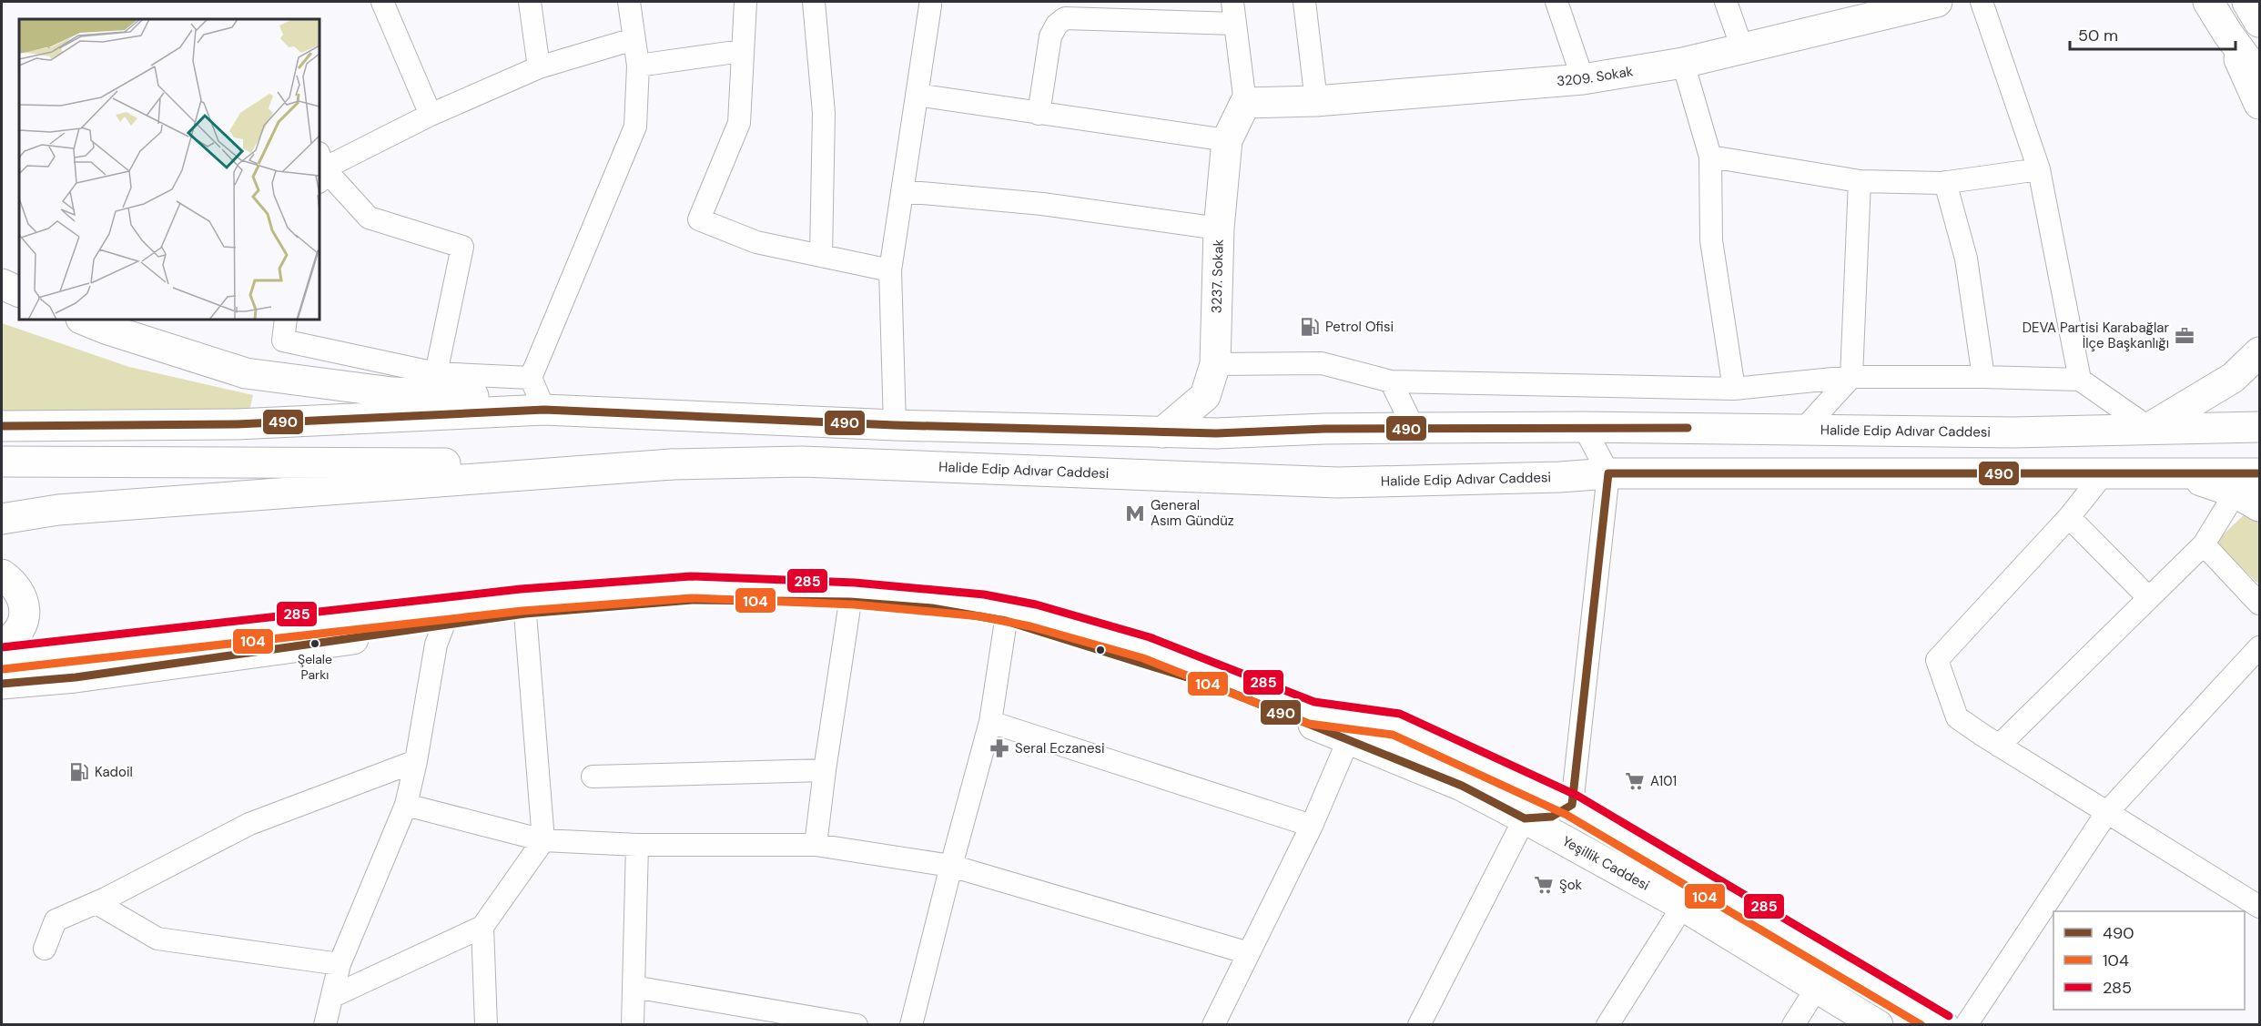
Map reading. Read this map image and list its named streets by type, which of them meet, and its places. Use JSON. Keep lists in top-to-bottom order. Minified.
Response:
{"streets":{"main road":["3209. Sokak","3237. Sokak","Halide Edip Adıvar Caddesi","Yeşillik Caddesi"]},"crossings":[["3209. Sokak","3237. Sokak"],["3237. Sokak","Halide Edip Adıvar Caddesi"]],"places":{"fuel station":["Petrol Ofisi","Kadoil"],"office":["DEVA Partisi Karabağlar İlçe Başkanlığı"],"metro station":["General Asım Gündüz"],"other":["Şelale Parkı"],"pharmacy":["Seral Eczanesi"],"supermarket":["A101","Şok"]},"lines":["transit line 490","transit line 285","transit line 104"],"legend":["490","104","285"],"scale_bar":"50 m"}
